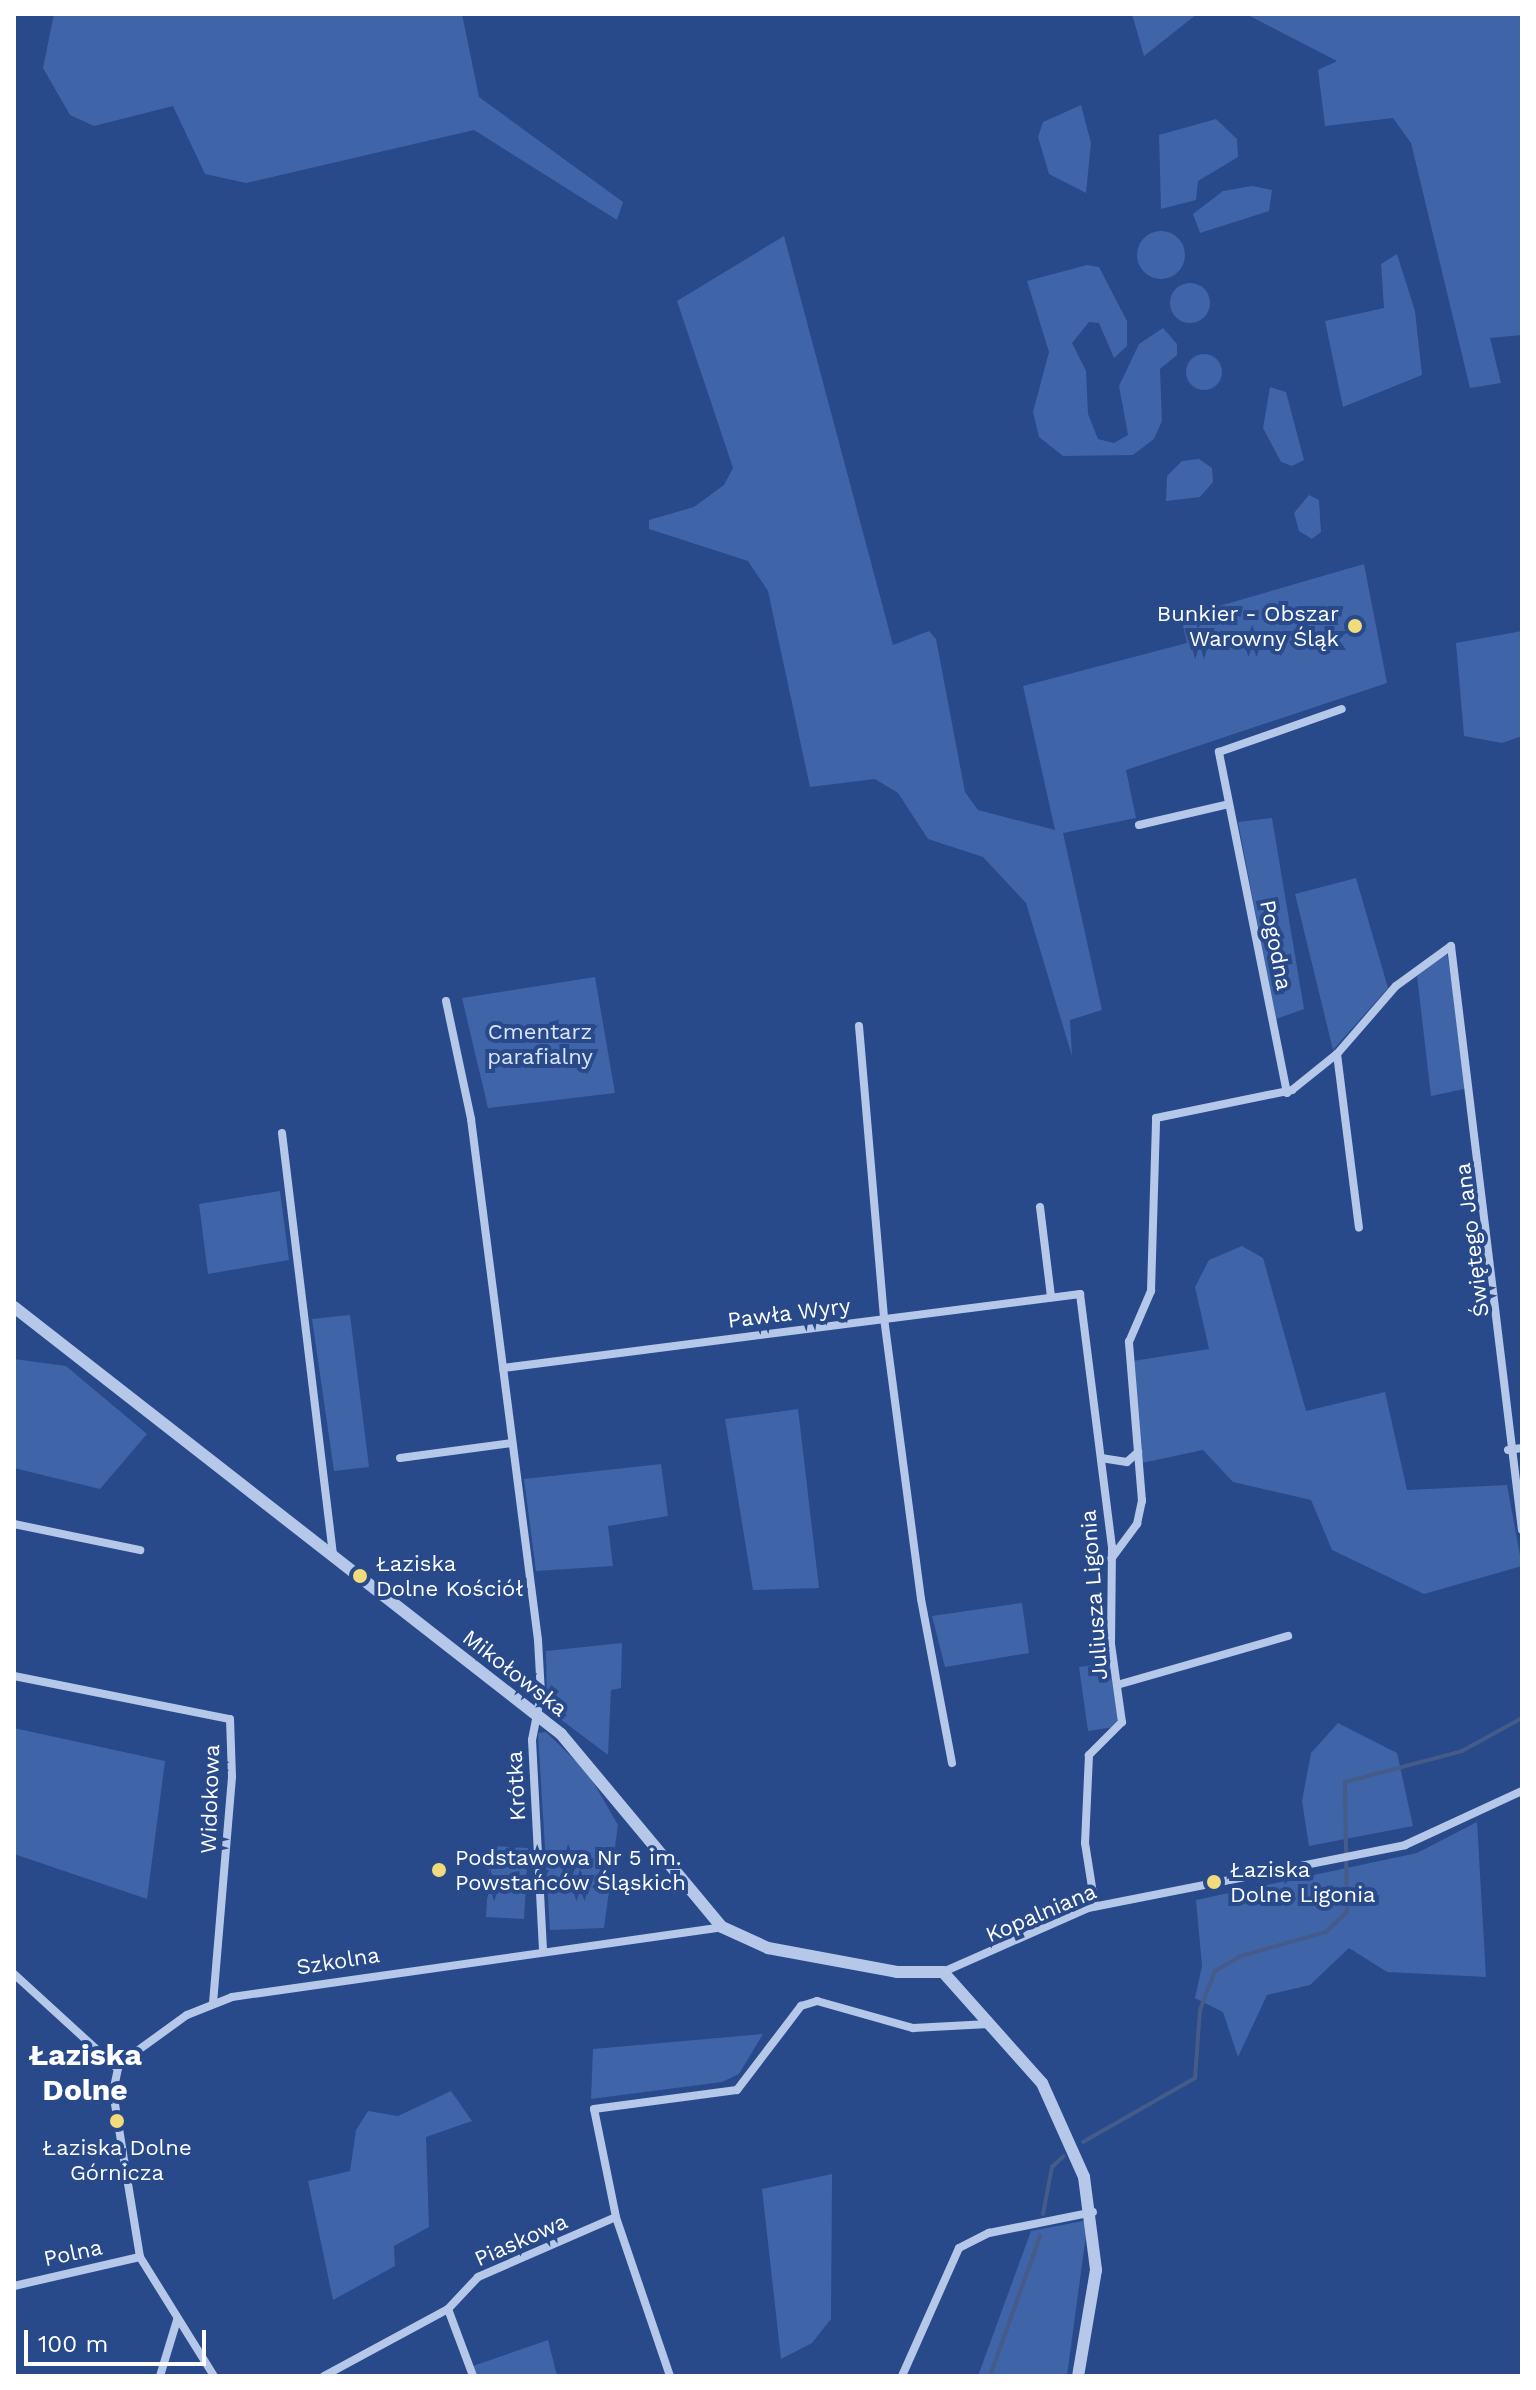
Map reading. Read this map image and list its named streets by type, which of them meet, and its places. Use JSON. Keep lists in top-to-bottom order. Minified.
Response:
{"streets":{"street":["Pogodna","Świętego Jana","Pawła Wyry","Juliusza Ligonia","Mikołowska","Krótka","Widokowa","Kopalniana","Szkolna","Piaskowa","Polna"]},"crossings":[["Pawła Wyry","Juliusza Ligonia"],["Pawła Wyry","Krótka"],["Juliusza Ligonia","Kopalniana"],["Mikołowska","Krótka"],["Mikołowska","Kopalniana"],["Mikołowska","Szkolna"],["Krótka","Szkolna"],["Widokowa","Szkolna"]],"districts":["Łaziska Dolne"],"parks":["Cmentarz parafialny"],"places":["Bunkier - Obszar Warowny Śląk","Łaziska Dolne Kościół","Podstawowa Nr 5 im. Powstańców Śląskich","Łaziska Dolne Ligonia","Łaziska Dolne Górnicza"],"scale_bar":"100 m"}
